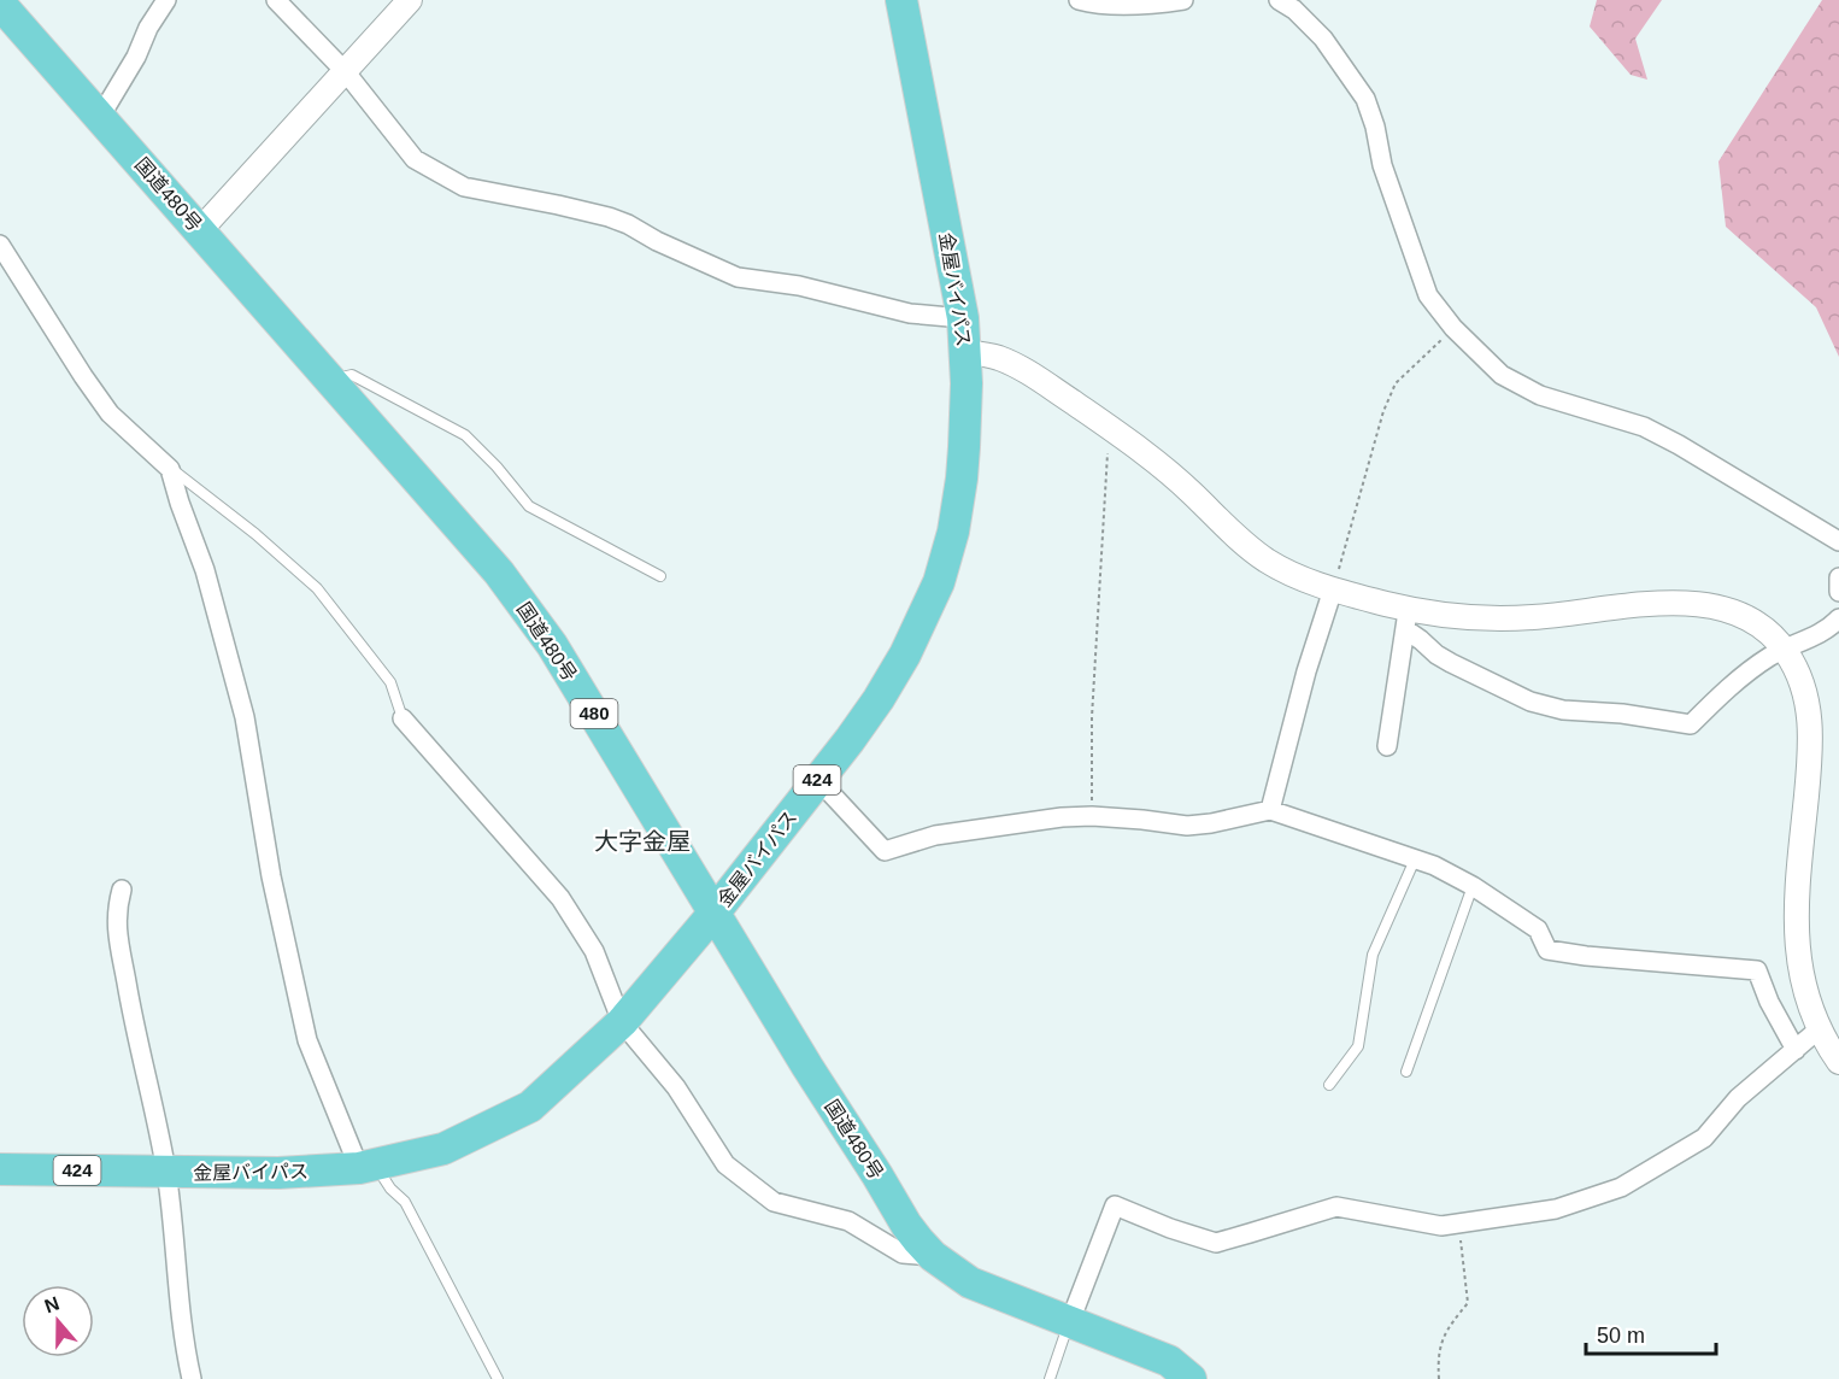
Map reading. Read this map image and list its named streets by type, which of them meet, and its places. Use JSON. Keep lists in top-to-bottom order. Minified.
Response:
{"streets":{"highway":["国道480号","金屋バイパス","480","424"]},"crossings":[["国道480号","金屋バイパス"]],"districts":["大字金屋"],"scale_bar":"50 m","north":"top"}
